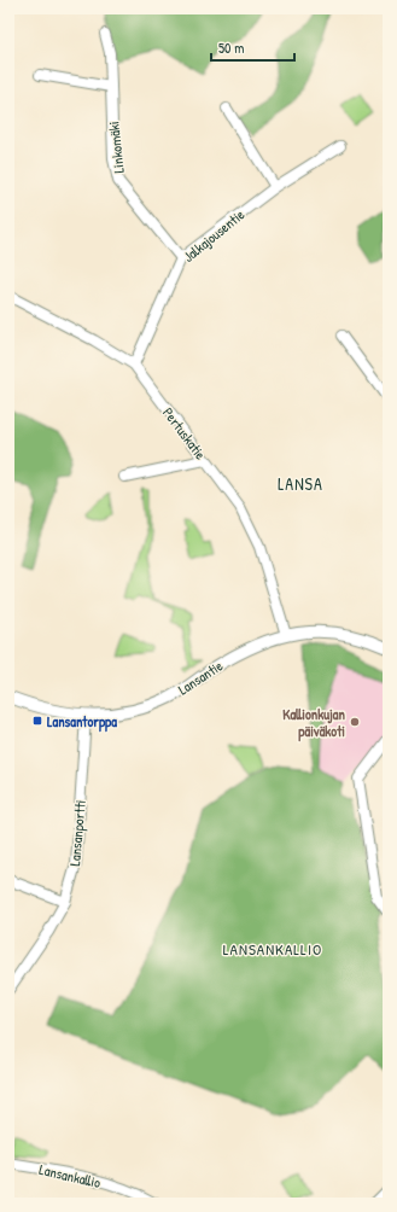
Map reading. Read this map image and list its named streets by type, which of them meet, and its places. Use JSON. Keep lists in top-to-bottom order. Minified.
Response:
{"streets":{"street":["Linkomäki","Jalkajousentie","Pertuskatie","Lansantie","Lansanportti","Lansankallio"]},"crossings":[["Linkomäki","Jalkajousentie"],["Jalkajousentie","Pertuskatie"],["Pertuskatie","Lansantie"],["Lansantie","Lansanportti"]],"districts":["LANSA","LANSANKALLIO"],"places":{"transit":["Lansantorppa"],"other":["Kallionkujan päiväkoti"]},"scale_bar":"50 m"}
